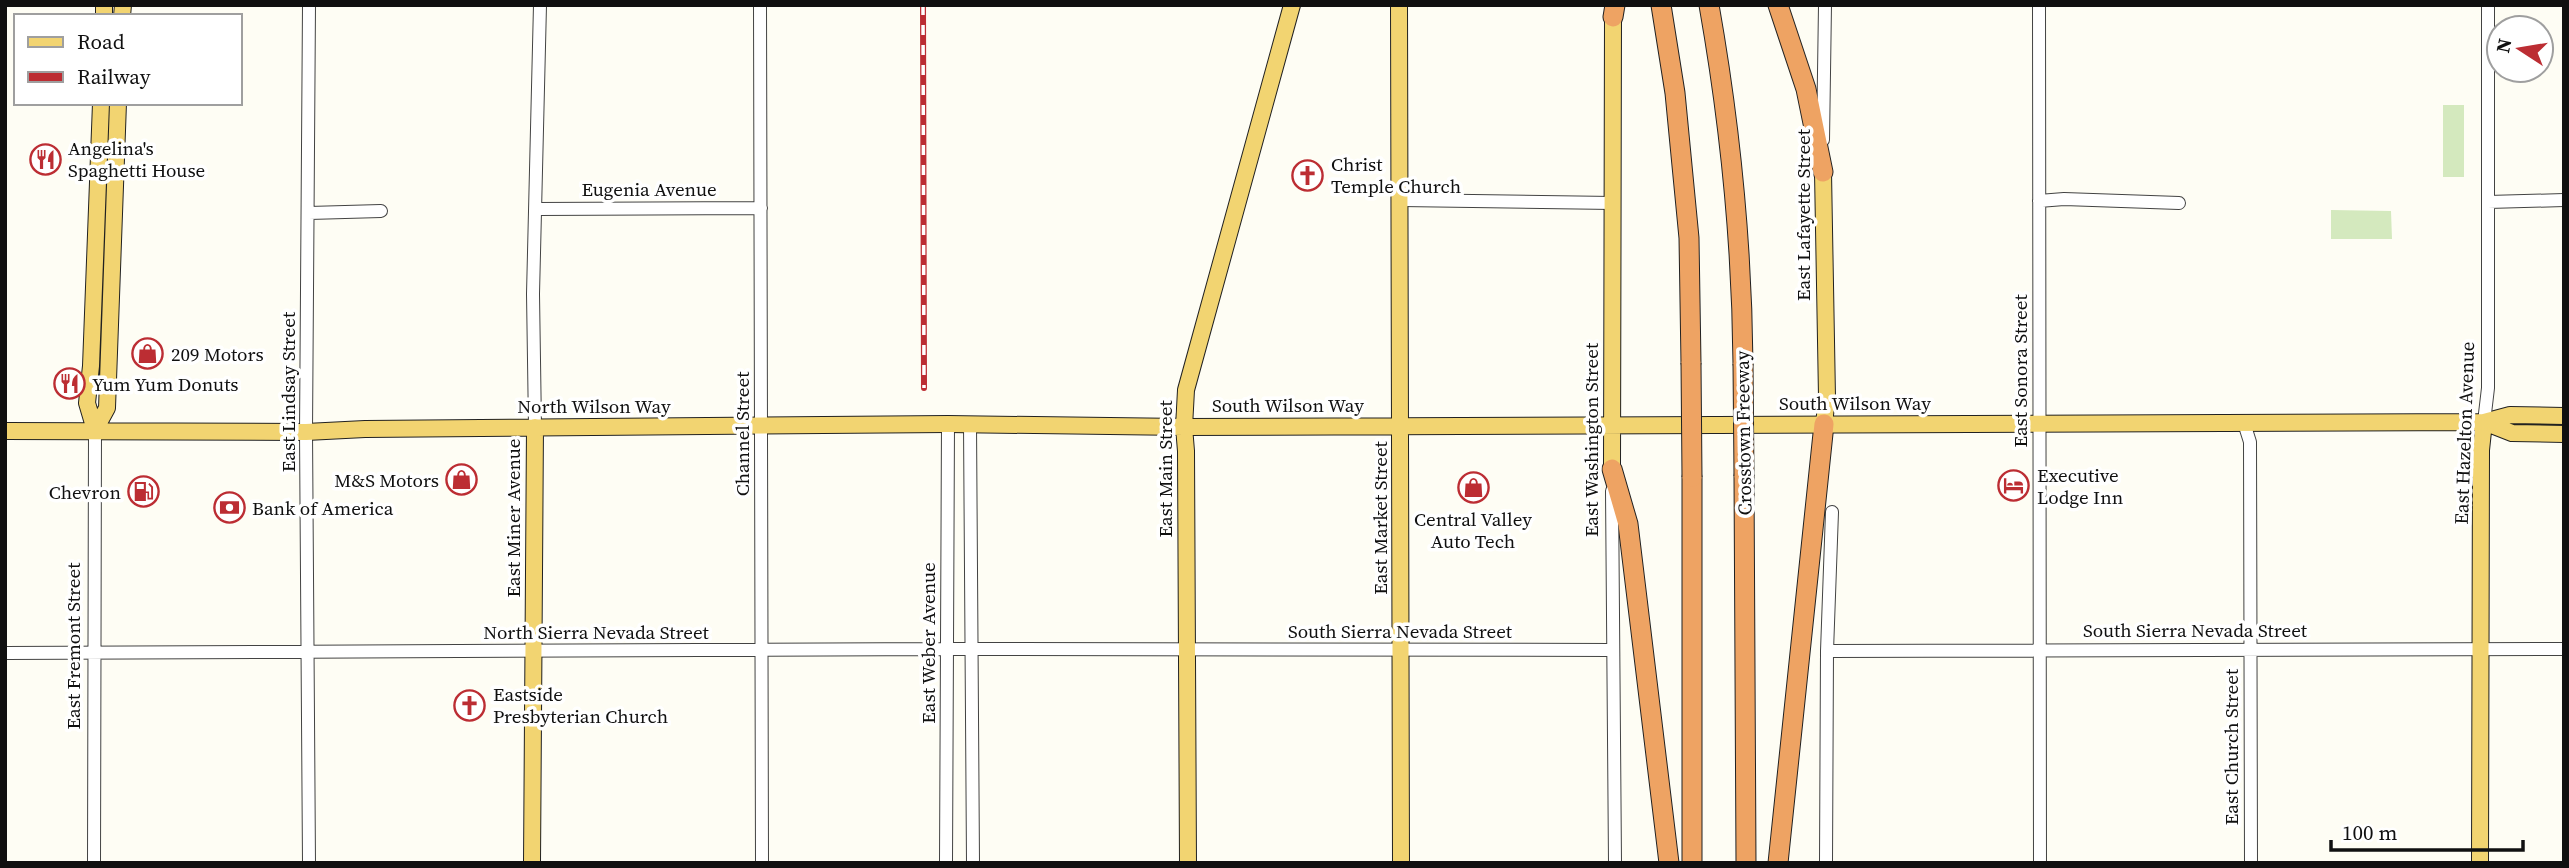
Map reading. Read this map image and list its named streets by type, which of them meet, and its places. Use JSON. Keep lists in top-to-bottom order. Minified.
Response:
{"streets":{"highway":["Crosstown Freeway"],"main road":["East Lafayette Street","South Wilson Way","North Wilson Way","East Hazelton Avenue","East Washington Street","East Main Street","East Miner Avenue","East Market Street","East Fremont Street"],"street":["Eugenia Avenue","East Sonora Street","East Lindsay Street","Channel Street","South Sierra Nevada Street","North Sierra Nevada Street","East Weber Avenue","East Church Street"]},"crossings":[["Eugenia Avenue","Channel Street"],["Eugenia Avenue","East Miner Avenue"],["East Lafayette Street","South Wilson Way"],["East Sonora Street","South Wilson Way"],["East Sonora Street","South Sierra Nevada Street"],["East Lindsay Street","North Wilson Way"],["East Lindsay Street","North Sierra Nevada Street"],["South Wilson Way","North Wilson Way"],["South Wilson Way","East Hazelton Avenue"],["South Wilson Way","East Washington Street"],["South Wilson Way","East Main Street"],["South Wilson Way","East Market Street"],["South Wilson Way","East Church Street"],["North Wilson Way","Channel Street"],["North Wilson Way","East Main Street"],["North Wilson Way","East Miner Avenue"],["North Wilson Way","East Weber Avenue"],["North Wilson Way","East Fremont Street"],["East Hazelton Avenue","South Sierra Nevada Street"],["Channel Street","North Sierra Nevada Street"],["East Washington Street","South Sierra Nevada Street"],["East Main Street","South Sierra Nevada Street"],["East Main Street","North Sierra Nevada Street"],["East Miner Avenue","North Sierra Nevada Street"],["East Market Street","South Sierra Nevada Street"],["South Sierra Nevada Street","North Sierra Nevada Street"],["South Sierra Nevada Street","East Church Street"],["North Sierra Nevada Street","East Weber Avenue"],["North Sierra Nevada Street","East Fremont Street"]],"places":{"restaurant":["Angelina's Spaghetti House","Yum Yum Donuts"],"church":["Christ Temple Church","Eastside Presbyterian Church"],"shop":["209 Motors","M&S Motors","Central Valley Auto Tech"],"hotel":["Executive Lodge Inn"],"fuel station":["Chevron"],"bank":["Bank of America"]},"legend":["Road","Railway"],"scale_bar":"100 m","north":"left"}
